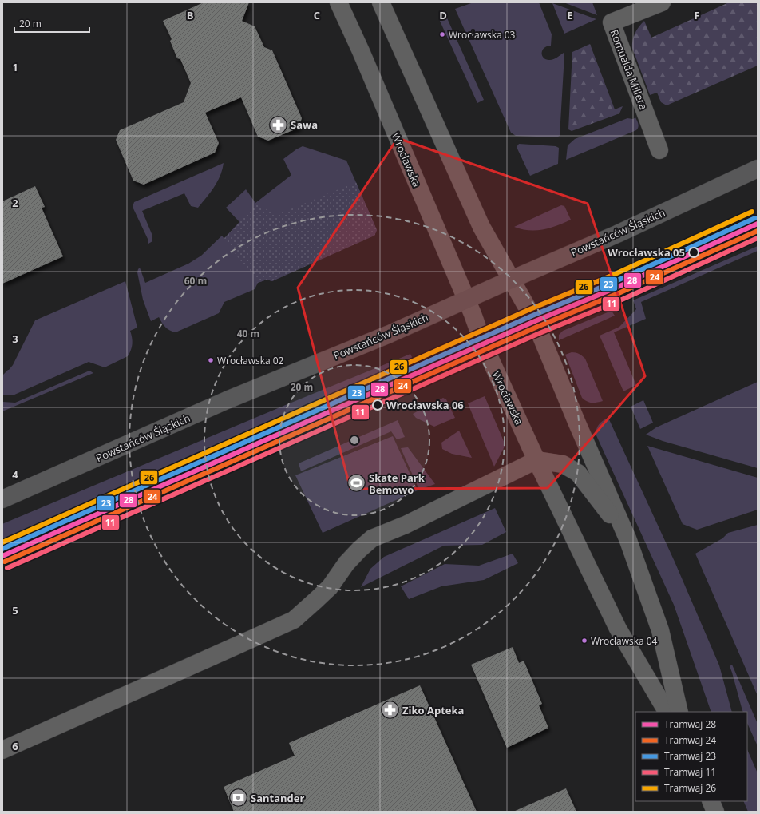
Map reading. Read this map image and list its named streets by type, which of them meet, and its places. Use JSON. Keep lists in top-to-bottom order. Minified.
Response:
{"streets":{"main road":["Powstańców Śląskich"],"street":["Romualda Millera","Wrocławska"]},"crossings":[["Wrocławska","Powstańców Śląskich"]],"places":{"other":["Wrocławska 03","Wrocławska 05","Wrocławska 02","Wrocławska 06","Wrocławska 04"],"pharmacy":["Sawa","Ziko Apteka"],"sports":["Skate Park Bemowo"],"bank":["Santander"]},"lines":["tram line 26","tram line 23","tram line 28","tram line 24","tram line 11"],"legend":["Tramwaj 28","Tramwaj 24","Tramwaj 23","Tramwaj 11","Tramwaj 26"],"scale_bar":"20 m","grid":{"columns":["B","C","D","E","F"],"rows":["1","2","3","4","5","6"]},"rings":["60 m","40 m","20 m"]}
